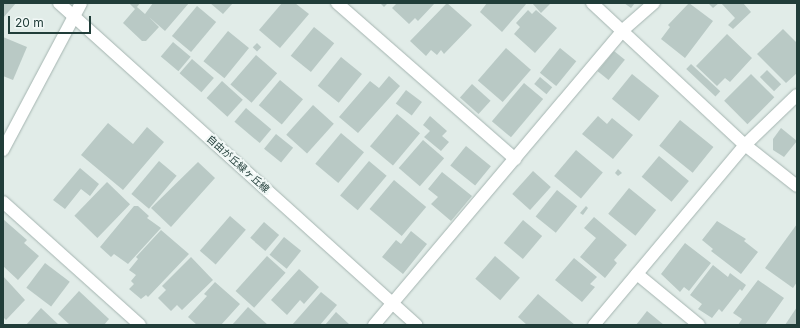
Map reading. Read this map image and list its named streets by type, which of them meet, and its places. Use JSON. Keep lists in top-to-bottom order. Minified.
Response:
{"streets":{"street":["自由が丘緑ヶ丘線"]},"scale_bar":"20 m"}
